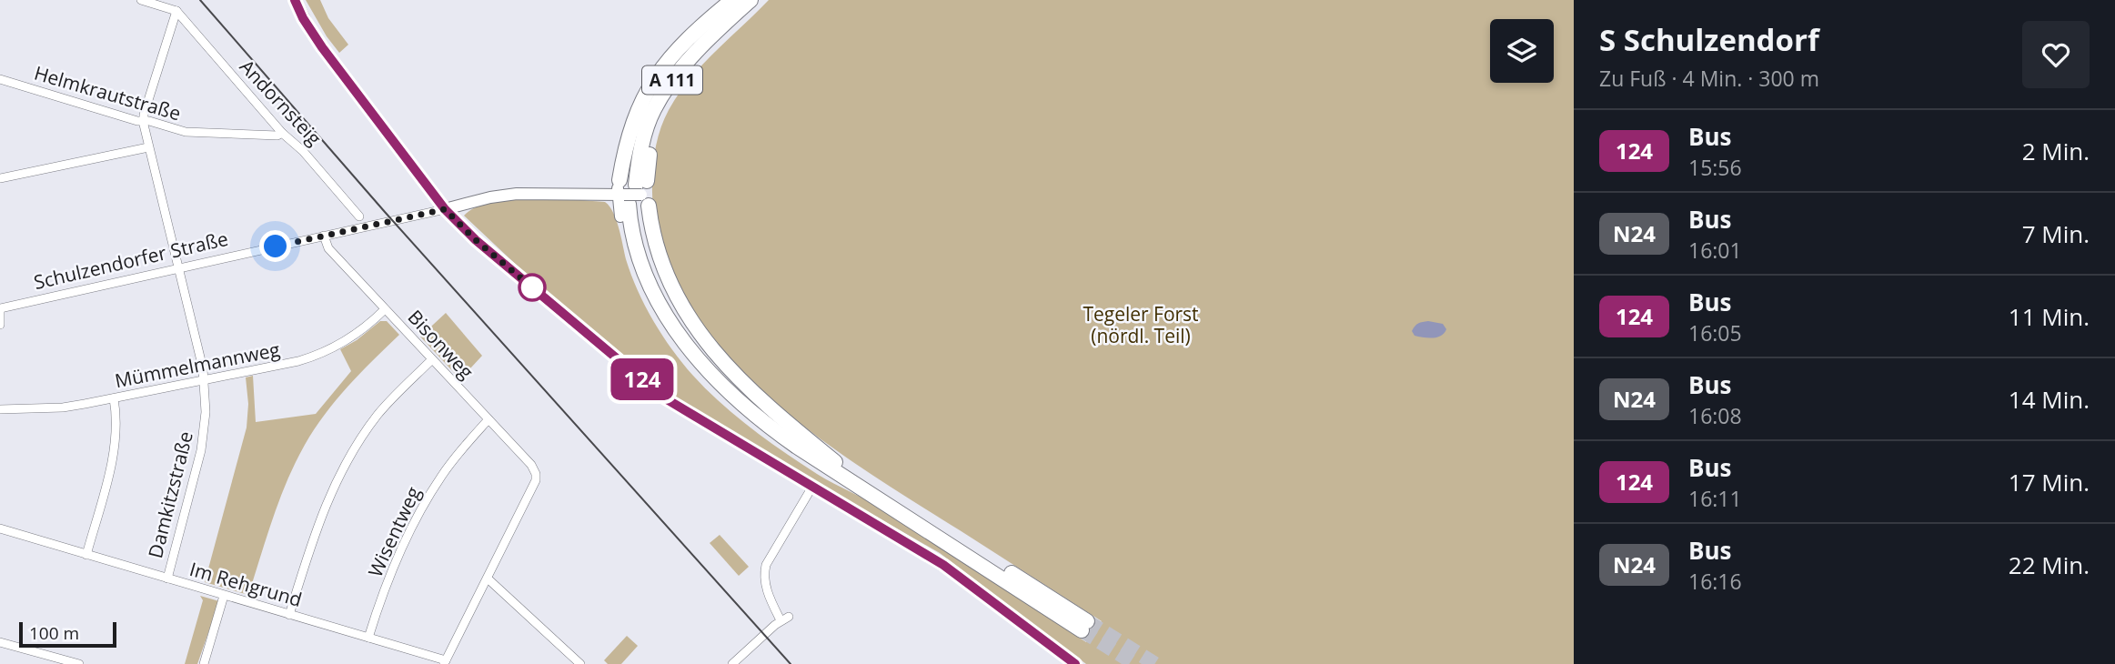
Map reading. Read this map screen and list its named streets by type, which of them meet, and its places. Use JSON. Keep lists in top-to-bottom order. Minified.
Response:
{"streets":{"highway":["A 111"],"street":["Helmkrautstraße","Andornsteig","Schulzendorfer Straße","Bisonweg","Mümmelmannweg","Damkitzstraße","Wisentweg","Im Rehgrund"]},"crossings":[["A 111","Schulzendorfer Straße"],["Helmkrautstraße","Andornsteig"],["Helmkrautstraße","Damkitzstraße"],["Andornsteig","Damkitzstraße"],["Schulzendorfer Straße","Bisonweg"],["Schulzendorfer Straße","Damkitzstraße"],["Bisonweg","Mümmelmannweg"],["Bisonweg","Wisentweg"],["Mümmelmannweg","Damkitzstraße"],["Damkitzstraße","Im Rehgrund"],["Wisentweg","Im Rehgrund"]],"parks":["Tegeler Forst (nördl. Teil)"],"lines":["bus line 124"],"scale_bar":"100 m","page":{"on_map":"124","heading":["S Schulzendorf","Zu Fuß · 4 Min. · 300 m"],"list":[{"mark":"124","name":"Bus","note":"15:56","value":"2 Min."},{"mark":"N24","name":"Bus","note":"16:01","value":"7 Min."},{"mark":"124","name":"Bus","note":"16:05","value":"11 Min."},{"mark":"N24","name":"Bus","note":"16:08","value":"14 Min."},{"mark":"124","name":"Bus","note":"16:11","value":"17 Min."},{"mark":"N24","name":"Bus","note":"16:16","value":"22 Min."}],"scale":"100 m"}}
